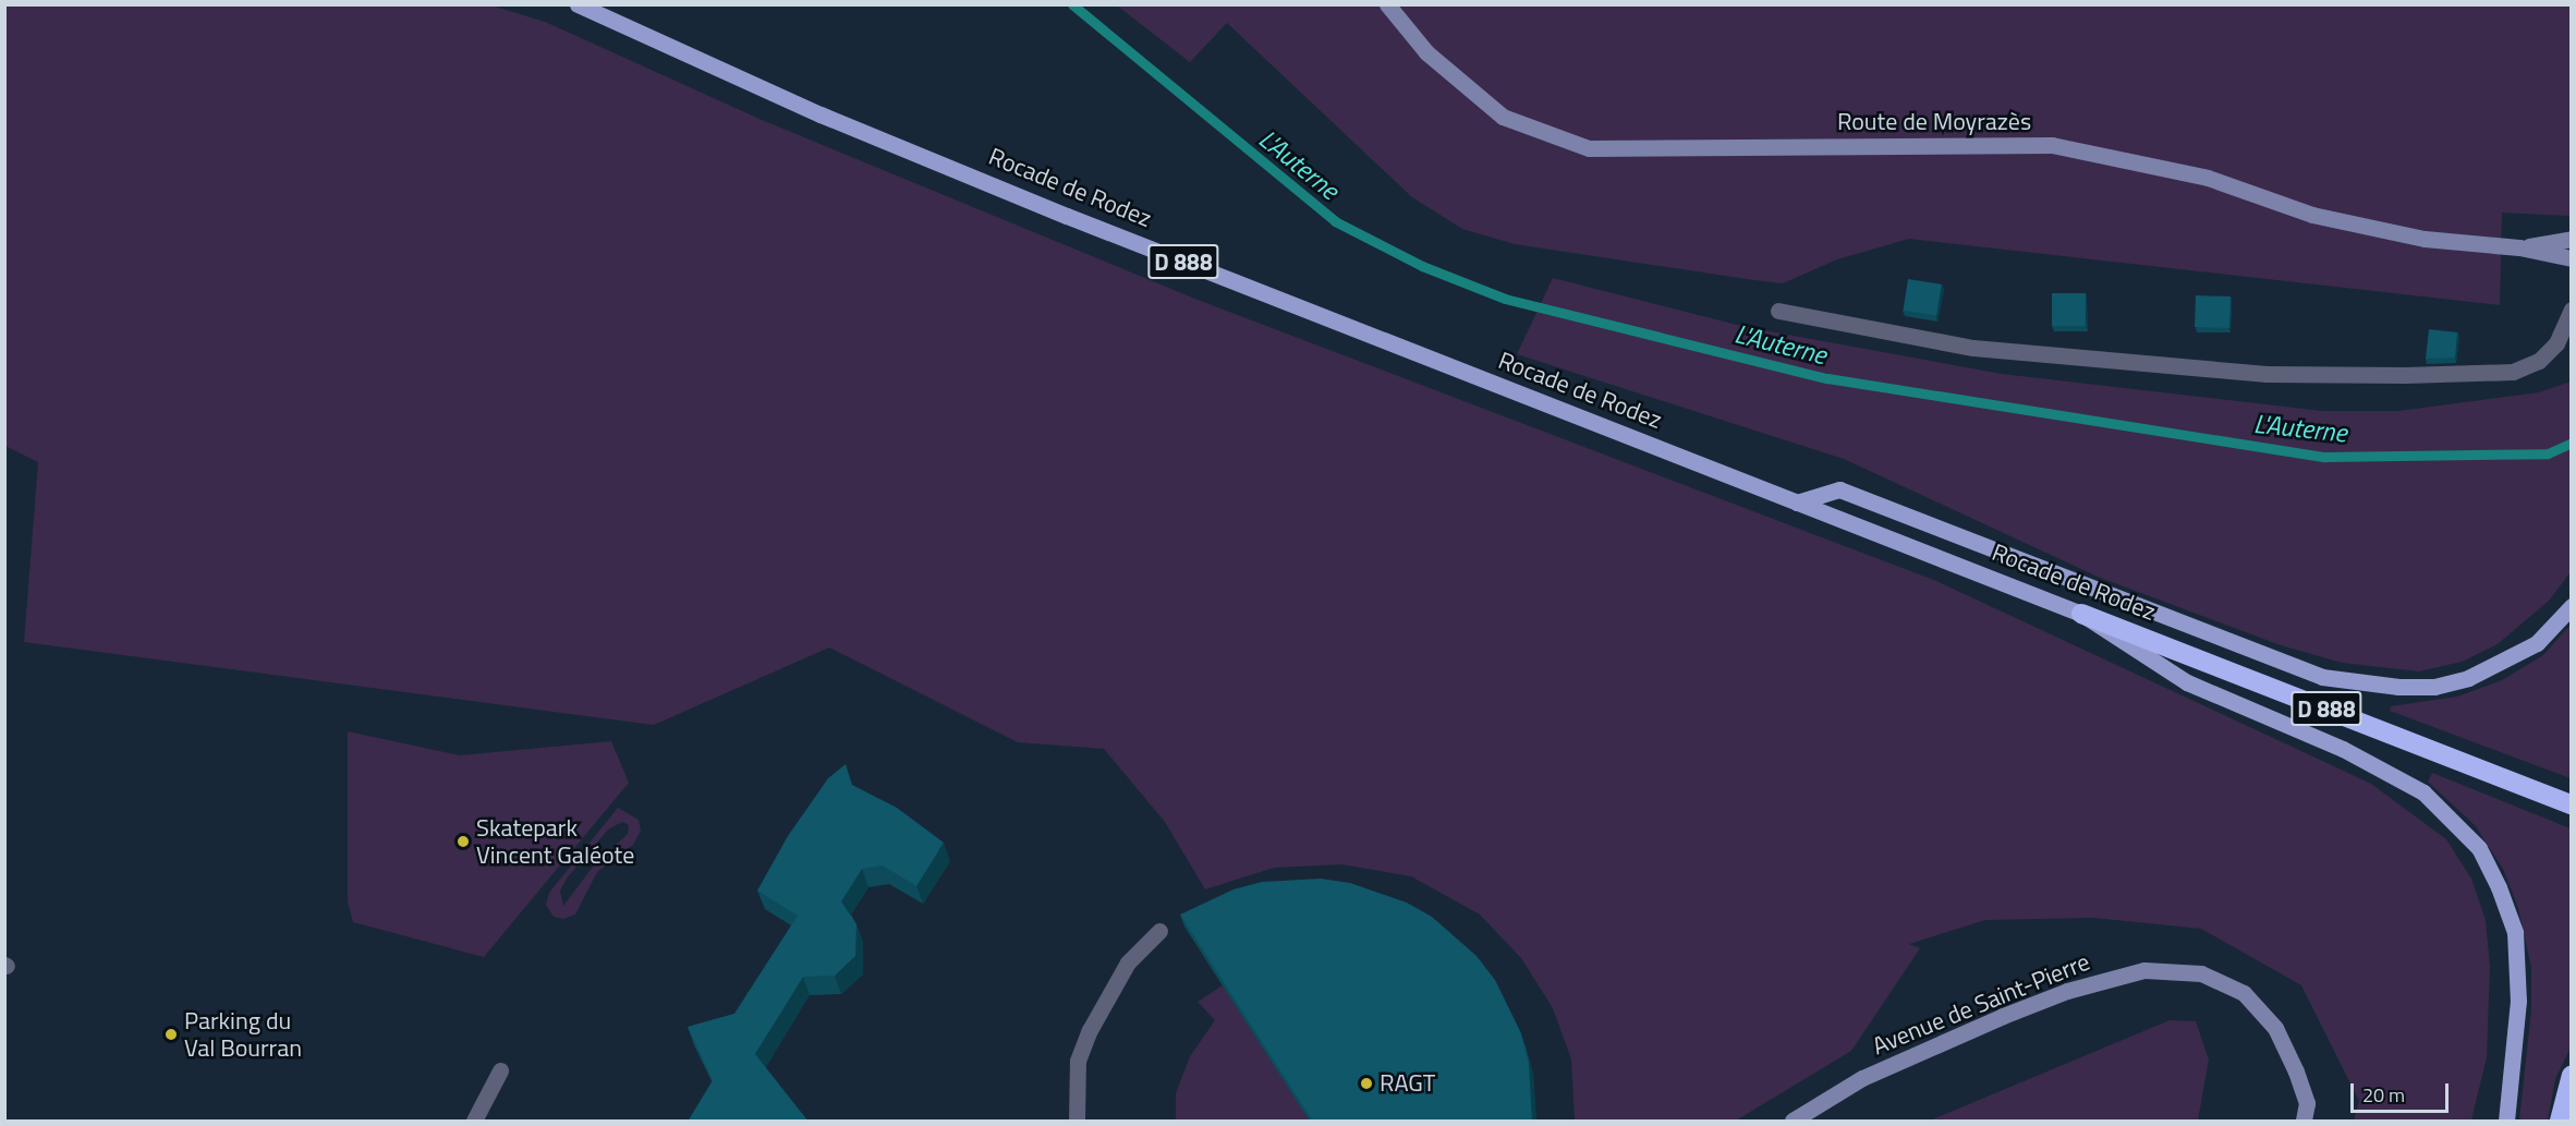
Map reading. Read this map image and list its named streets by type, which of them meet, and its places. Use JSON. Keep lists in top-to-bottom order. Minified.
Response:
{"streets":{"highway":["Rocade de Rodez","D 888"],"street":["Route de Moyrazès","Avenue de Saint-Pierre"]},"water":["L'Auterne"],"places":["Skatepark Vincent Galéote","Parking du Val Bourran","RAGT"],"scale_bar":"20 m"}
